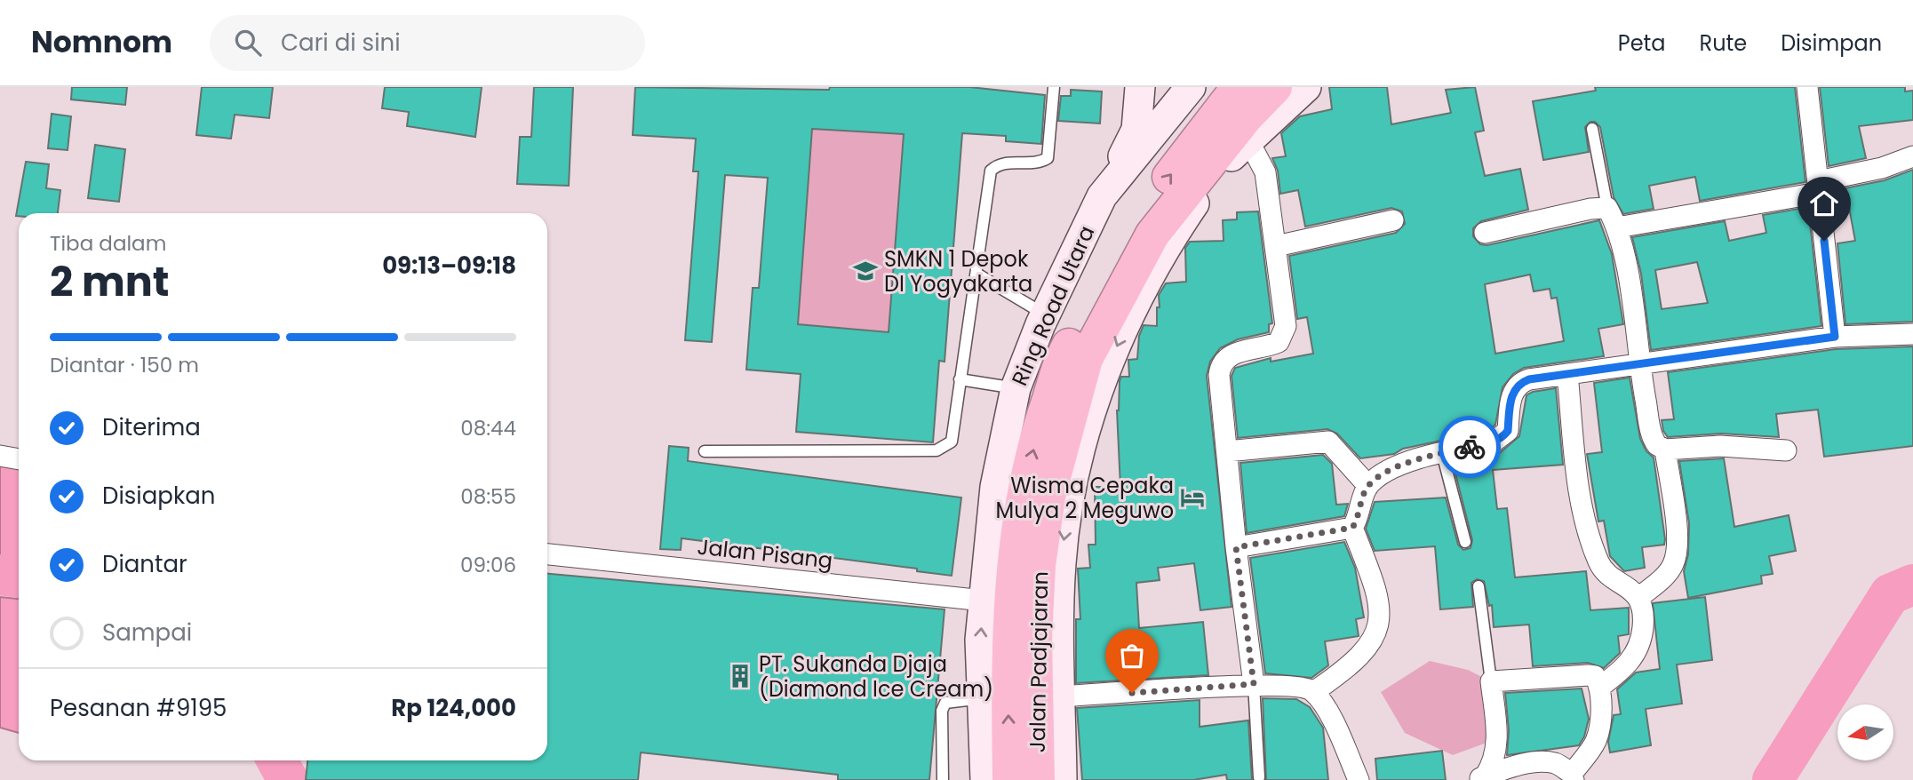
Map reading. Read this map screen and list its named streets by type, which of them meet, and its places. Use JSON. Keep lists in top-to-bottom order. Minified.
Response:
{"streets":{"highway":["Jalan Padjajaran"],"street":["Ring Road Utara","Jalan Pisang"]},"crossings":[["Ring Road Utara","Jalan Pisang"]],"places":{"school or university":["SMKN 1 Depok DI Yogyakarta"],"hotel":["Wisma Cepaka Mulya 2 Meguwo"],"building":["PT. Sukanda Djaja (Diamond Ice Cream)"]},"north":"left","page":{"header":"Nomnom","search":"Cari di sini","nav":["Peta","Rute","Disimpan"],"heading":["2 mnt","Tiba dalam","09:13–09:18"],"panel":["Pesanan #9195","Rp 124,000"],"bar":"Diantar · 150 m","list":[["Diterima","08:44"],["Disiapkan","08:55"],["Diantar","09:06"],"Sampai"]}}
